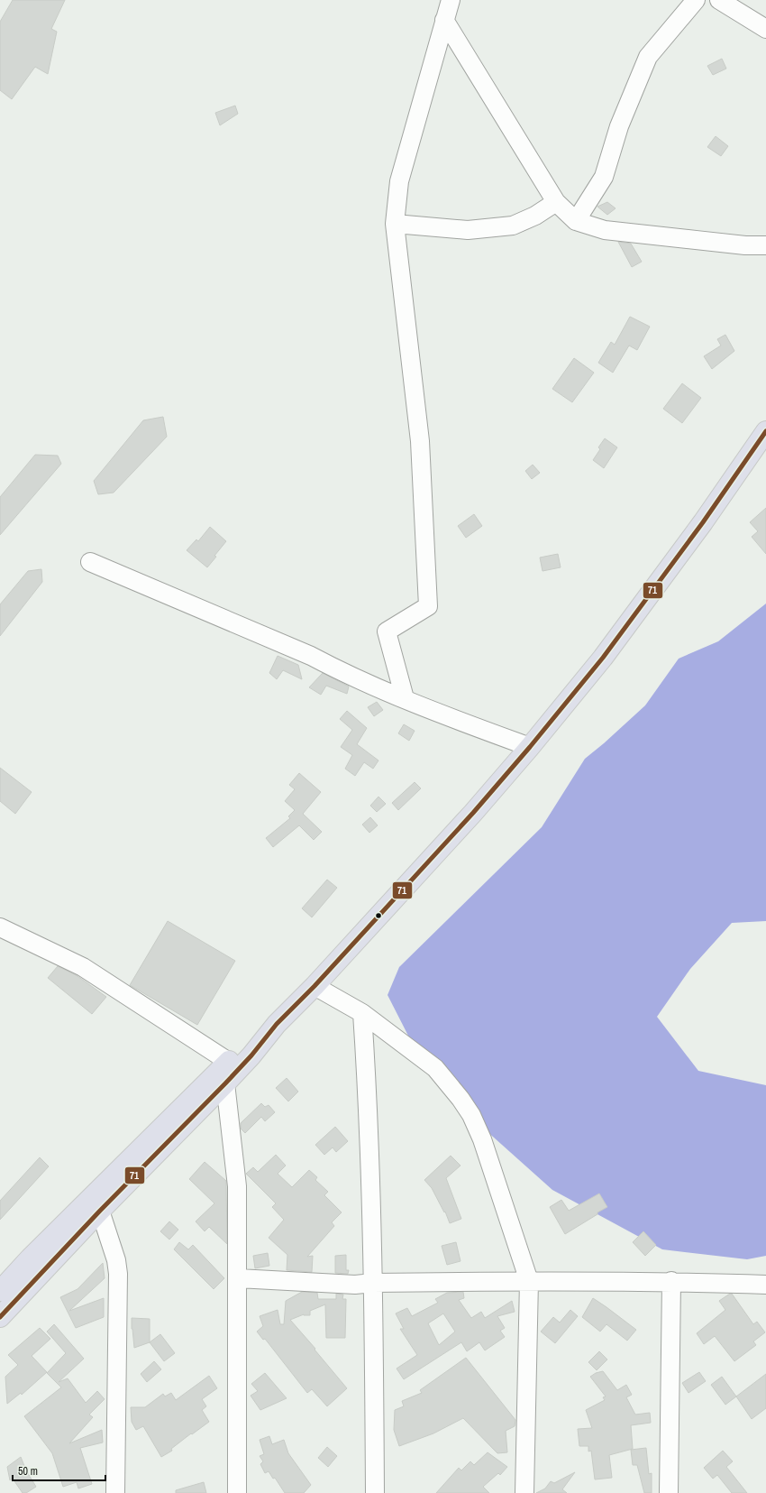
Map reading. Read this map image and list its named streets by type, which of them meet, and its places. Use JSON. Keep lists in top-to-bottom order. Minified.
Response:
{"lines":["transit line 71"],"scale_bar":"50 m"}
